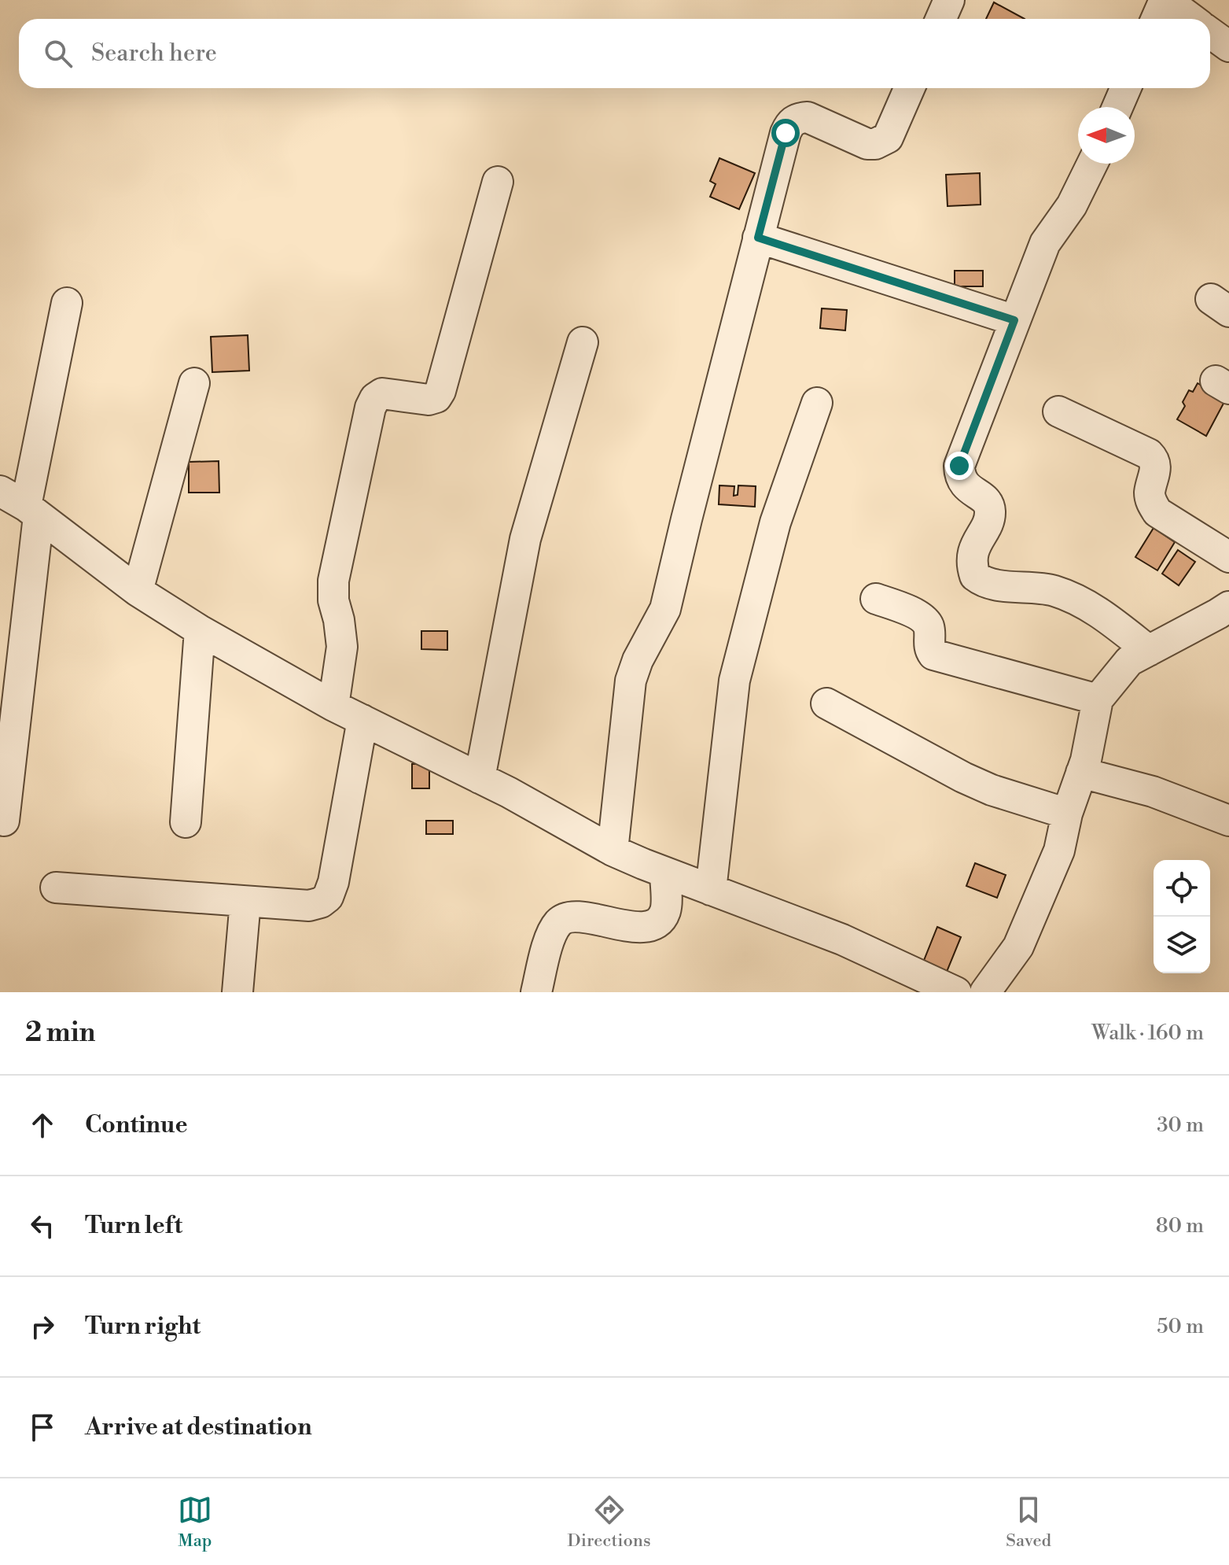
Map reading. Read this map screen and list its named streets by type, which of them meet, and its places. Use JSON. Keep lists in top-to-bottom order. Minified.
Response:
{"north":"left","page":{"search":"Search here","heading":["2 min","Walk · 160 m"],"list":[["Continue","30 m"],["Turn left","80 m"],["Turn right","50 m"],"Arrive at destination"],"nav":["Map","Directions","Saved"]}}
